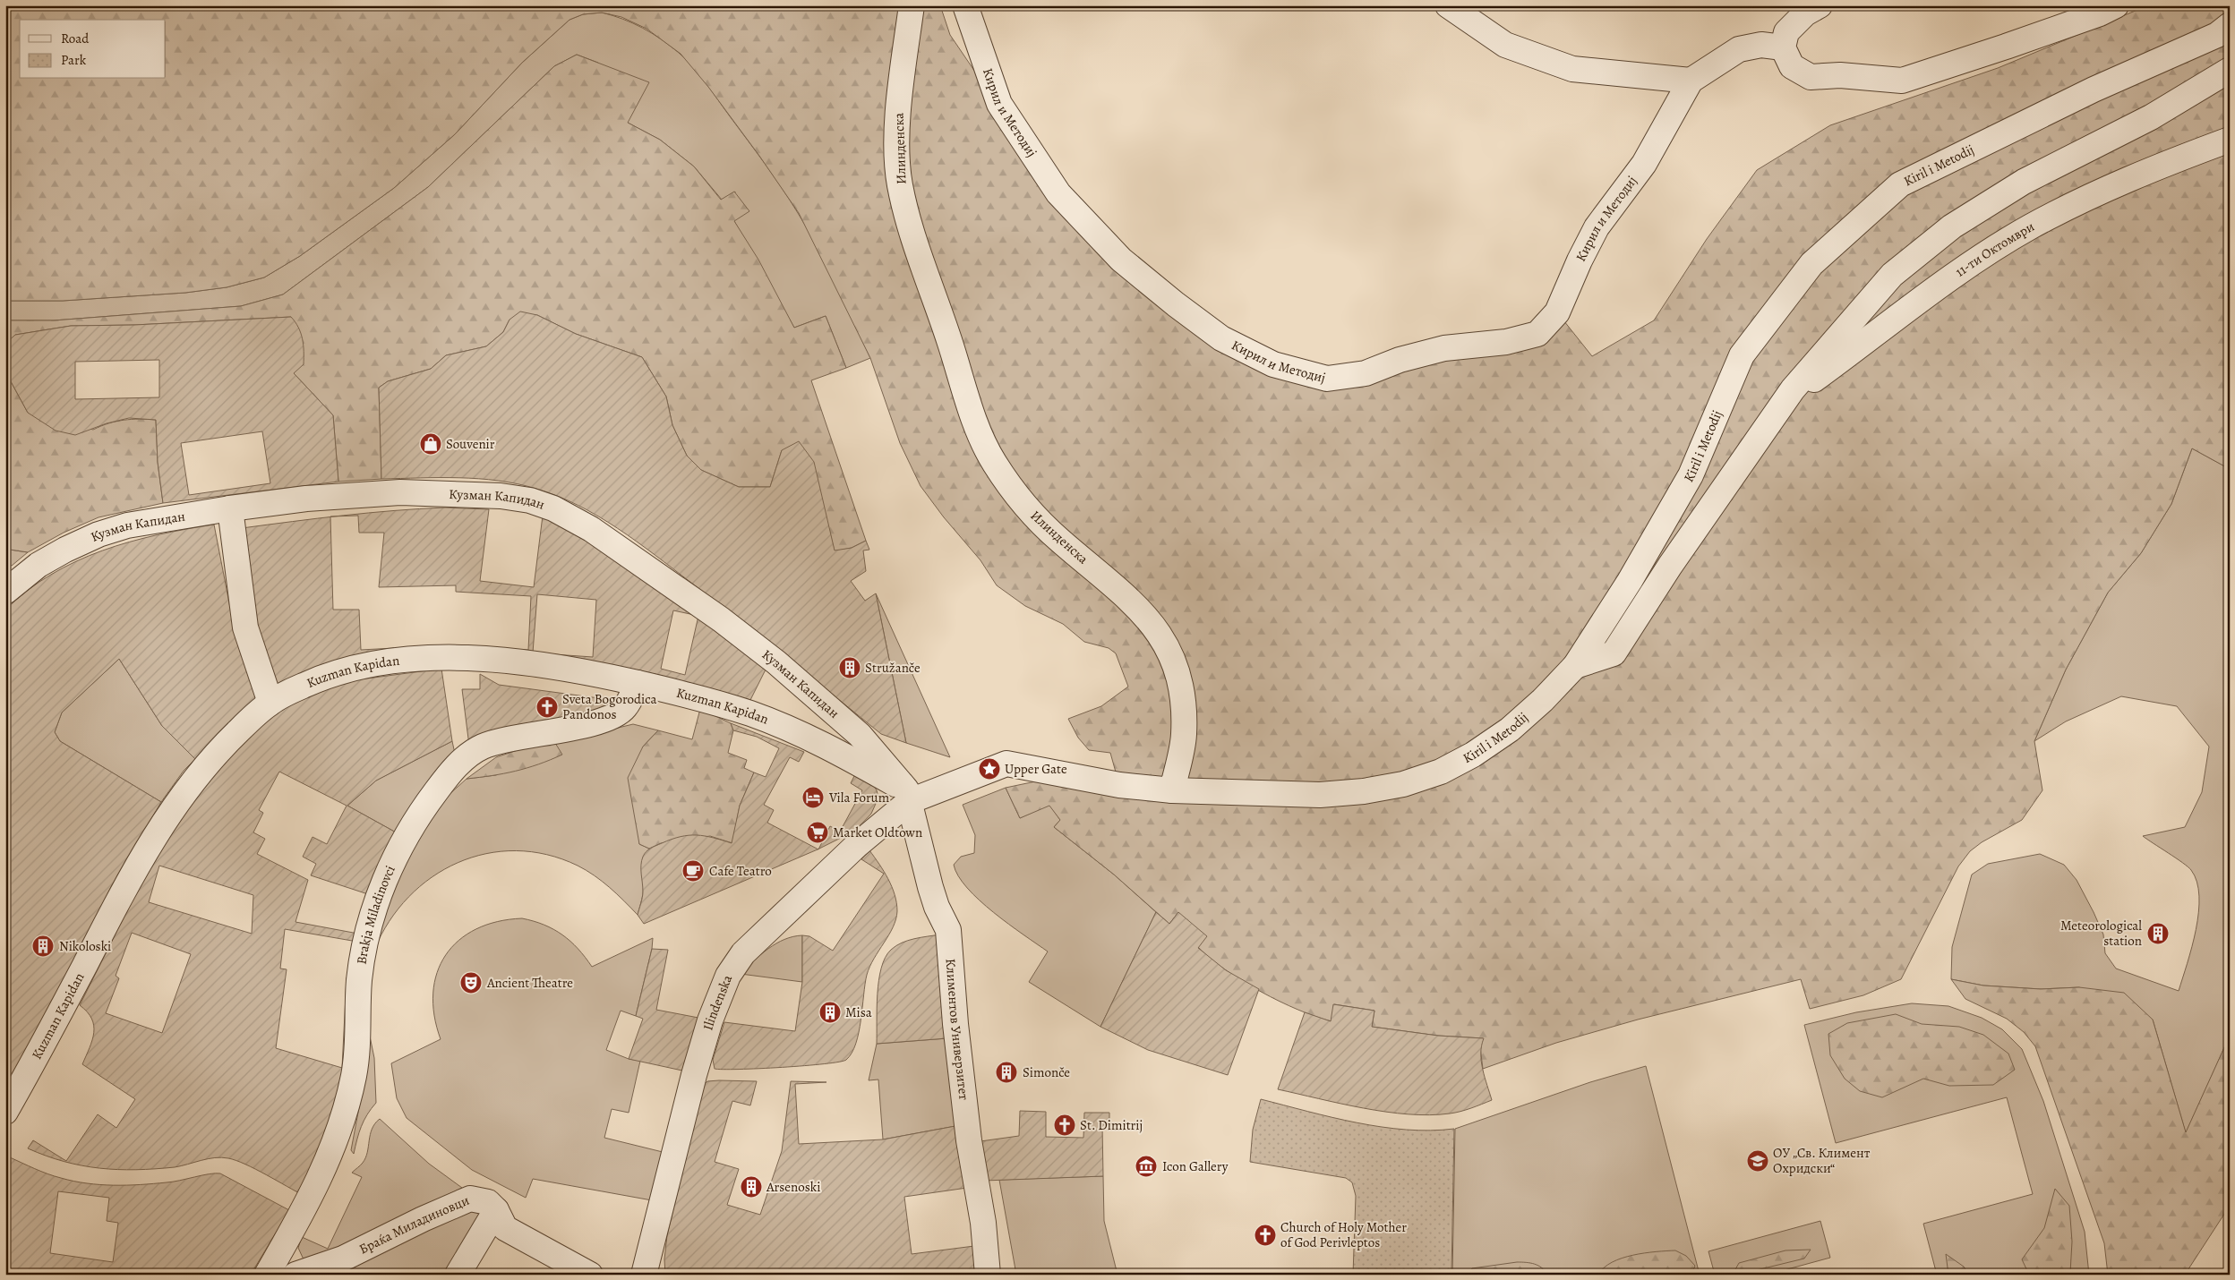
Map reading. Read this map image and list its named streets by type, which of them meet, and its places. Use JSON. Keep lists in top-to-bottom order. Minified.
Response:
{"streets":{"street":["Кирил и Методиј","Илинденска","Kiril i Metodij","11-ти Октомври","Кузман Капидан","Kuzman Kapidan","Brakja Miladinovci","Ilindenska","Климентов Универзитет","Браќа Миладиновци"]},"crossings":[["Илинденска","Kiril i Metodij"],["Кузман Капидан","Kuzman Kapidan"],["Кузман Капидан","Ilindenska"],["Кузман Капидан","Климентов Универзитет"],["Kuzman Kapidan","Brakja Miladinovci"],["Kuzman Kapidan","Ilindenska"],["Kuzman Kapidan","Климентов Универзитет"],["Ilindenska","Климентов Универзитет"]],"places":{"shop":["Souvenir"],"building":["Stružanče","Meteorological station","Nikoloski","Misa","Simonče","Arsenoski"],"church":["Sveta Bogorodica Pandonos","St. Dimitrij","Church of Holy Mother of God Perivleptos"],"place":["Upper Gate"],"hotel":["Vila Forum"],"supermarket":["Market Oldtown"],"cafe":["Cafe Teatro"],"theatre":["Ancient Theatre"],"school or university":["ОУ „Св. Климент Охридски“"],"museum":["Icon Gallery"]},"legend":["Road","Park"]}
